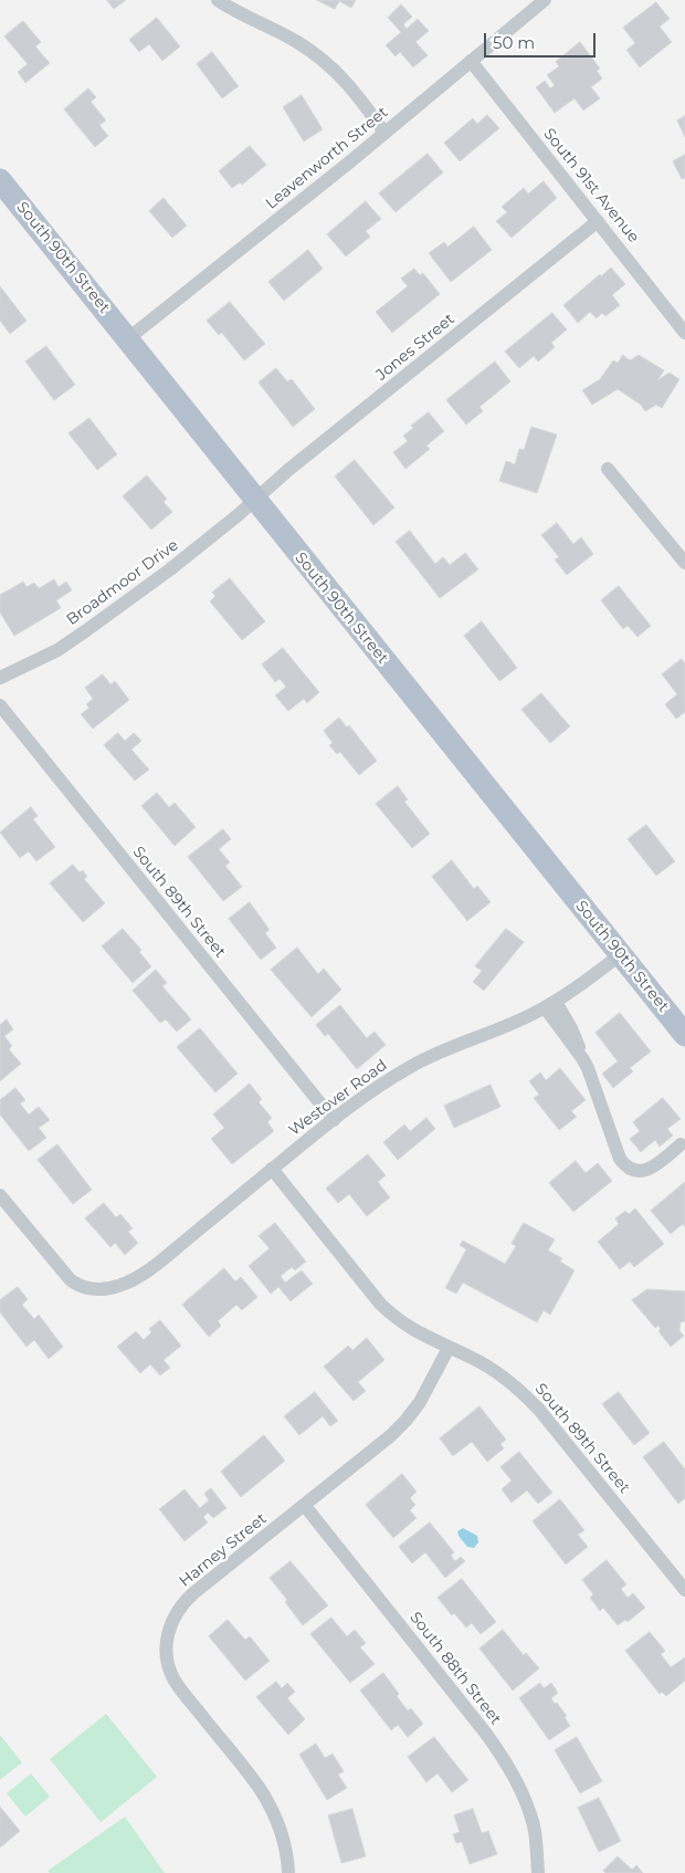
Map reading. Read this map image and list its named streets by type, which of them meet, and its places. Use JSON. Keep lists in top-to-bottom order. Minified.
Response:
{"streets":{"main road":["South 90th Street"],"street":["Leavenworth Street","South 91st Avenue","Jones Street","Broadmoor Drive","South 89th Street","Westover Road","Harney Street","South 88th Street"]},"crossings":[["Leavenworth Street","South 91st Avenue"],["Leavenworth Street","South 90th Street"],["South 91st Avenue","Jones Street"],["South 90th Street","Jones Street"],["South 90th Street","Broadmoor Drive"],["South 90th Street","Westover Road"],["Jones Street","Broadmoor Drive"],["South 89th Street","Westover Road"],["South 89th Street","Harney Street"],["Harney Street","South 88th Street"]],"scale_bar":"50 m"}
